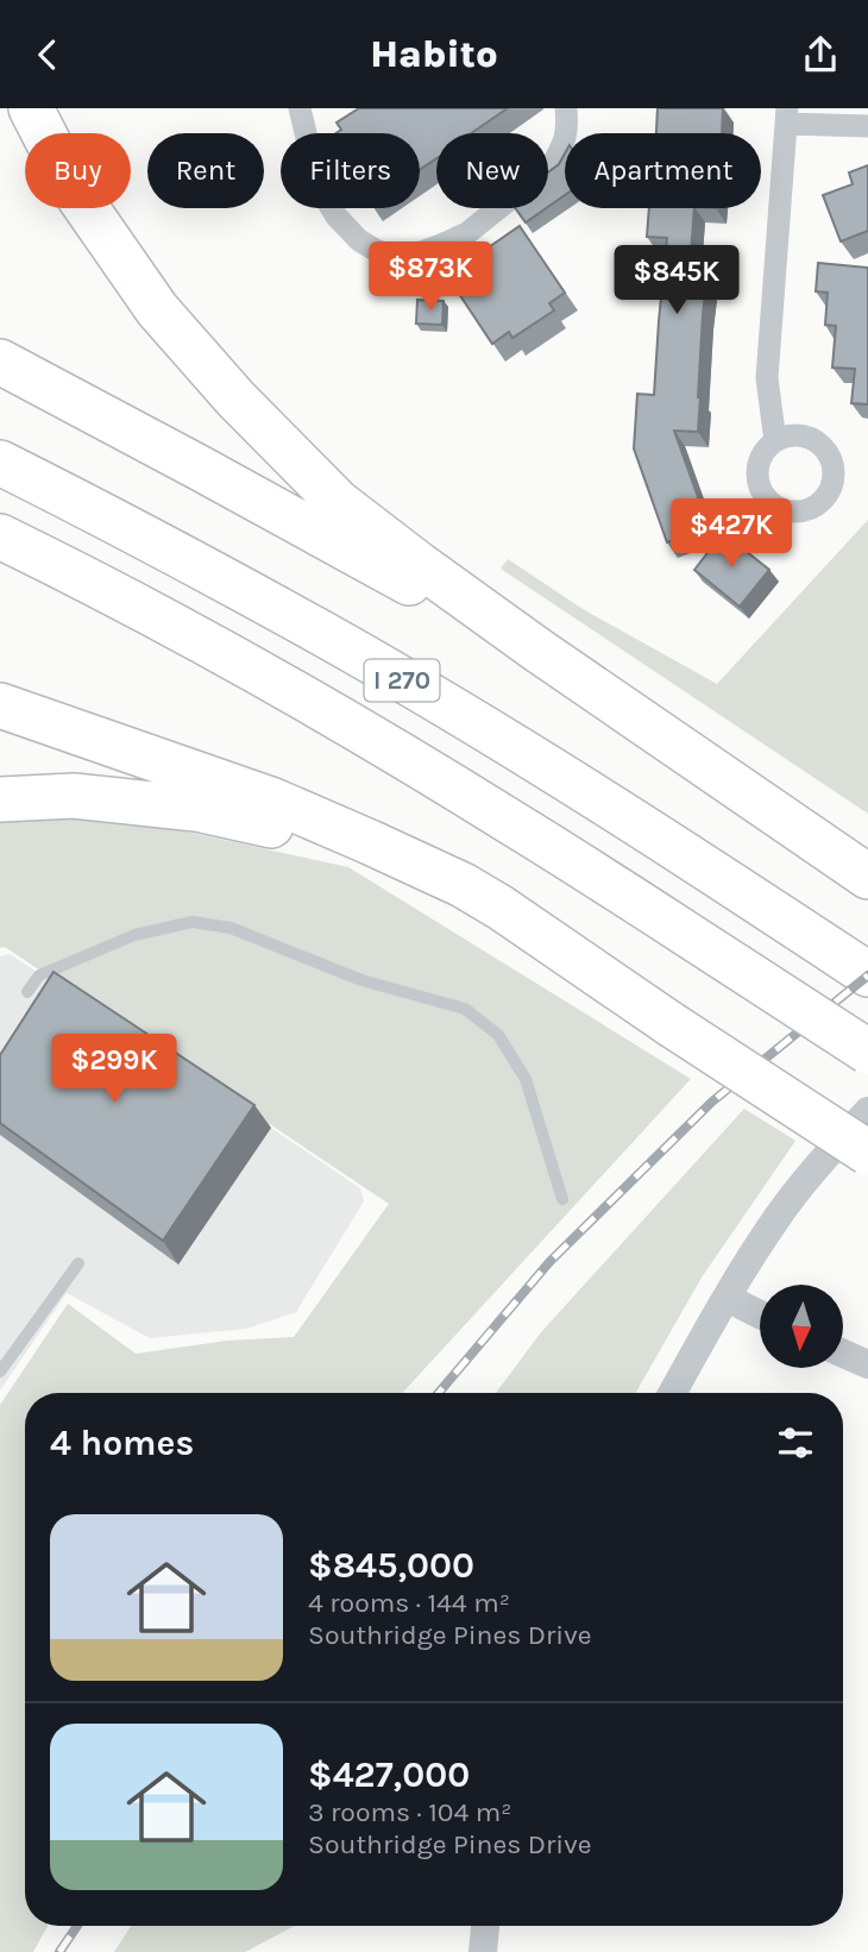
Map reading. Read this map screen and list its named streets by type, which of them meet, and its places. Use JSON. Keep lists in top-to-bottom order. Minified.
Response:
{"streets":{"highway":["I 270"]},"north":"bottom","page":{"header":"Habito","chip":["Buy","Rent","Filters","New","Apartment"],"price":["$873K","$845K","$427K","$299K"],"heading":"4 homes","list":[{"name":"$845,000","note":"4 rooms · 144 m² · Southridge Pines Drive"},{"name":"$427,000","note":"3 rooms · 104 m² · Southridge Pines Drive"}]}}
